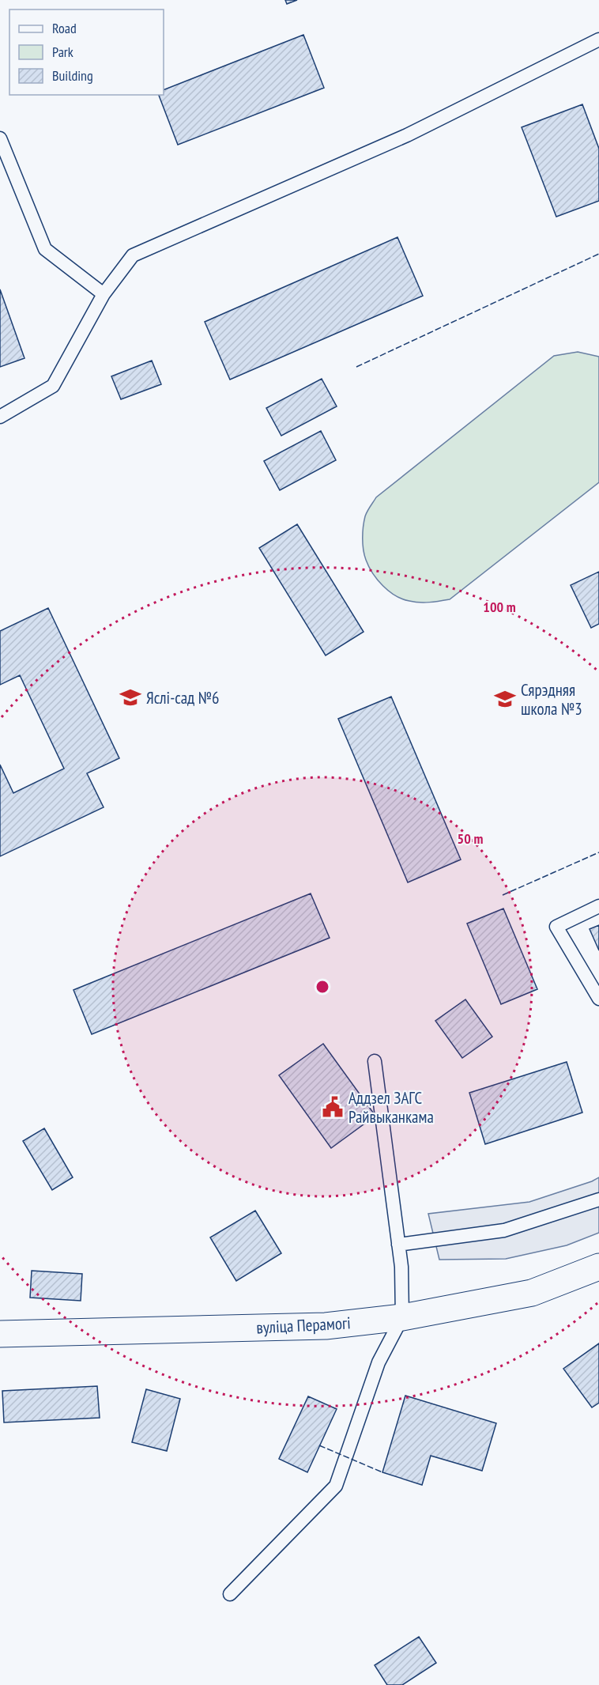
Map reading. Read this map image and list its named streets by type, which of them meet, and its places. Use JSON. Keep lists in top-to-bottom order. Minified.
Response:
{"streets":{"main road":["вуліца Перамогі"]},"places":{"school or university":["Яслі-сад №6","Сярэдняя школа №3"],"public building":["Аддзел ЗАГС Райвыканкама"]},"legend":["Road","Park","Building"],"rings":["100 m","50 m"]}
